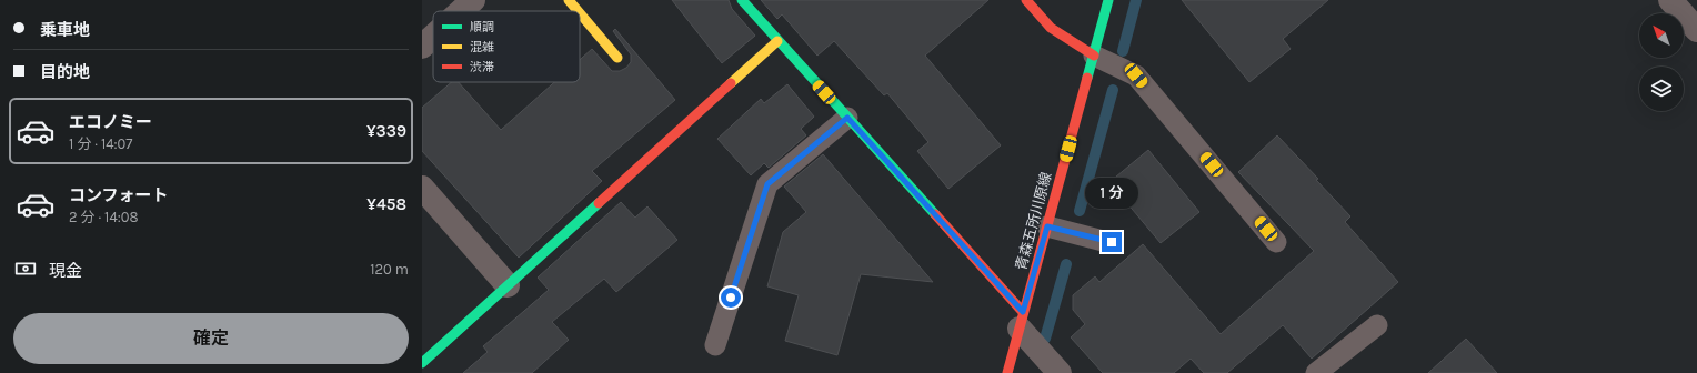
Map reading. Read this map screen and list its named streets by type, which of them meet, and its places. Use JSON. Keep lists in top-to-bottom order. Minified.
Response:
{"streets":{"street":["青森五所川原線"]},"legend":["順調","混雑","渋滞"],"north":"top left","page":{"banner":["乗車地","目的地"],"list":[{"name":"エコノミー","note":"1 分 · 14:07","value":"¥339"},{"name":"コンフォート","note":"2 分 · 14:08","value":"¥458"}],"bubble":"1 分","pay":["現金","120 m"],"buttons":"確定"}}
